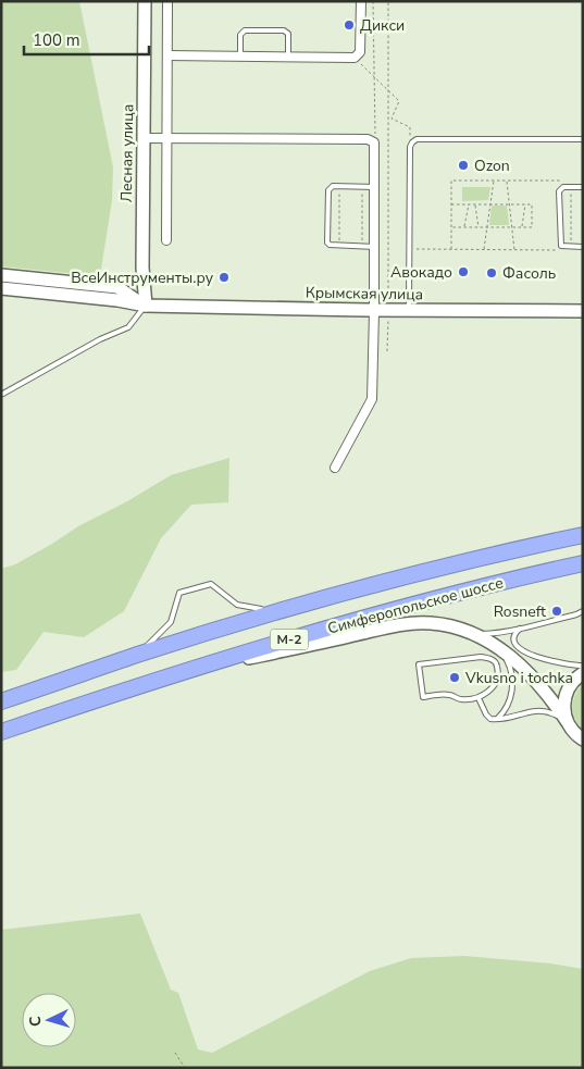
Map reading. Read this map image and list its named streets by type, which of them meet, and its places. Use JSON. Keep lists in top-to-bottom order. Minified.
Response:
{"streets":{"highway":["Симферопольское шоссе","М-2"],"street":["Лесная улица","Крымская улица"]},"crossings":[["Лесная улица","Крымская улица"]],"places":["Дикси","Ozon","Авокадо","Фасоль","ВсеИнструменты.ру","Rosneft","Vkusno i tochka"],"scale_bar":"100 m","north":"left"}
